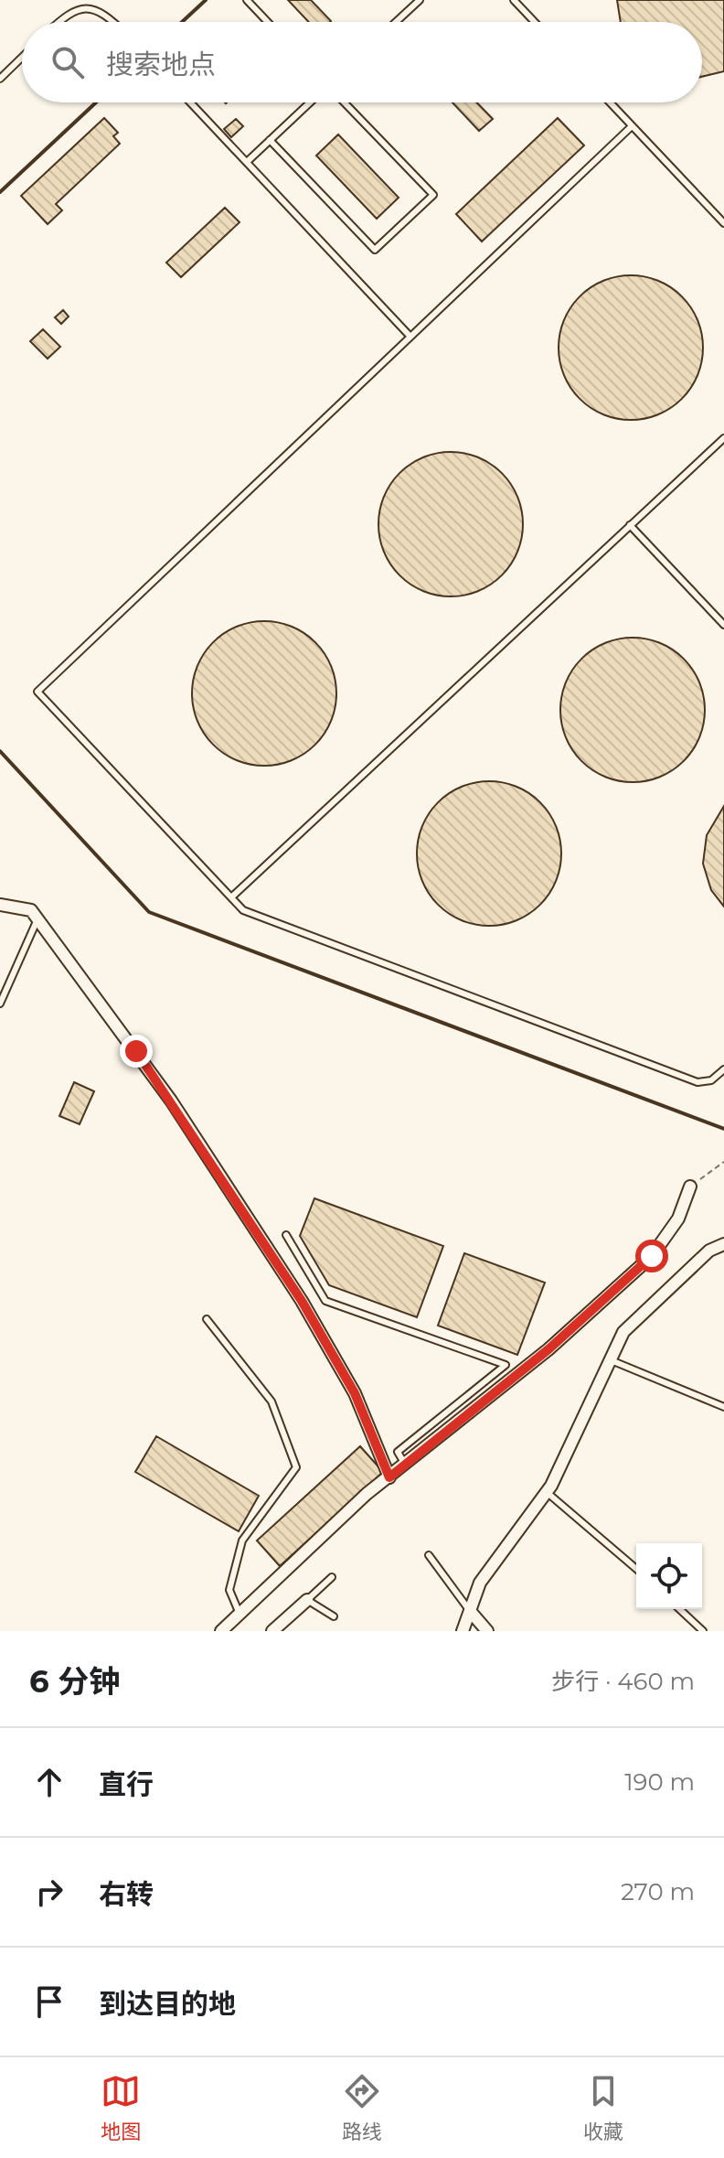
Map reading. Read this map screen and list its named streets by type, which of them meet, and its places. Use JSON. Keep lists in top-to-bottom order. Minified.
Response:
{"page":{"search":"搜索地点","heading":["6 分钟","步行 · 460 m"],"list":[["直行","190 m"],["右转","270 m"],"到达目的地"],"nav":["地图","路线","收藏"]}}
